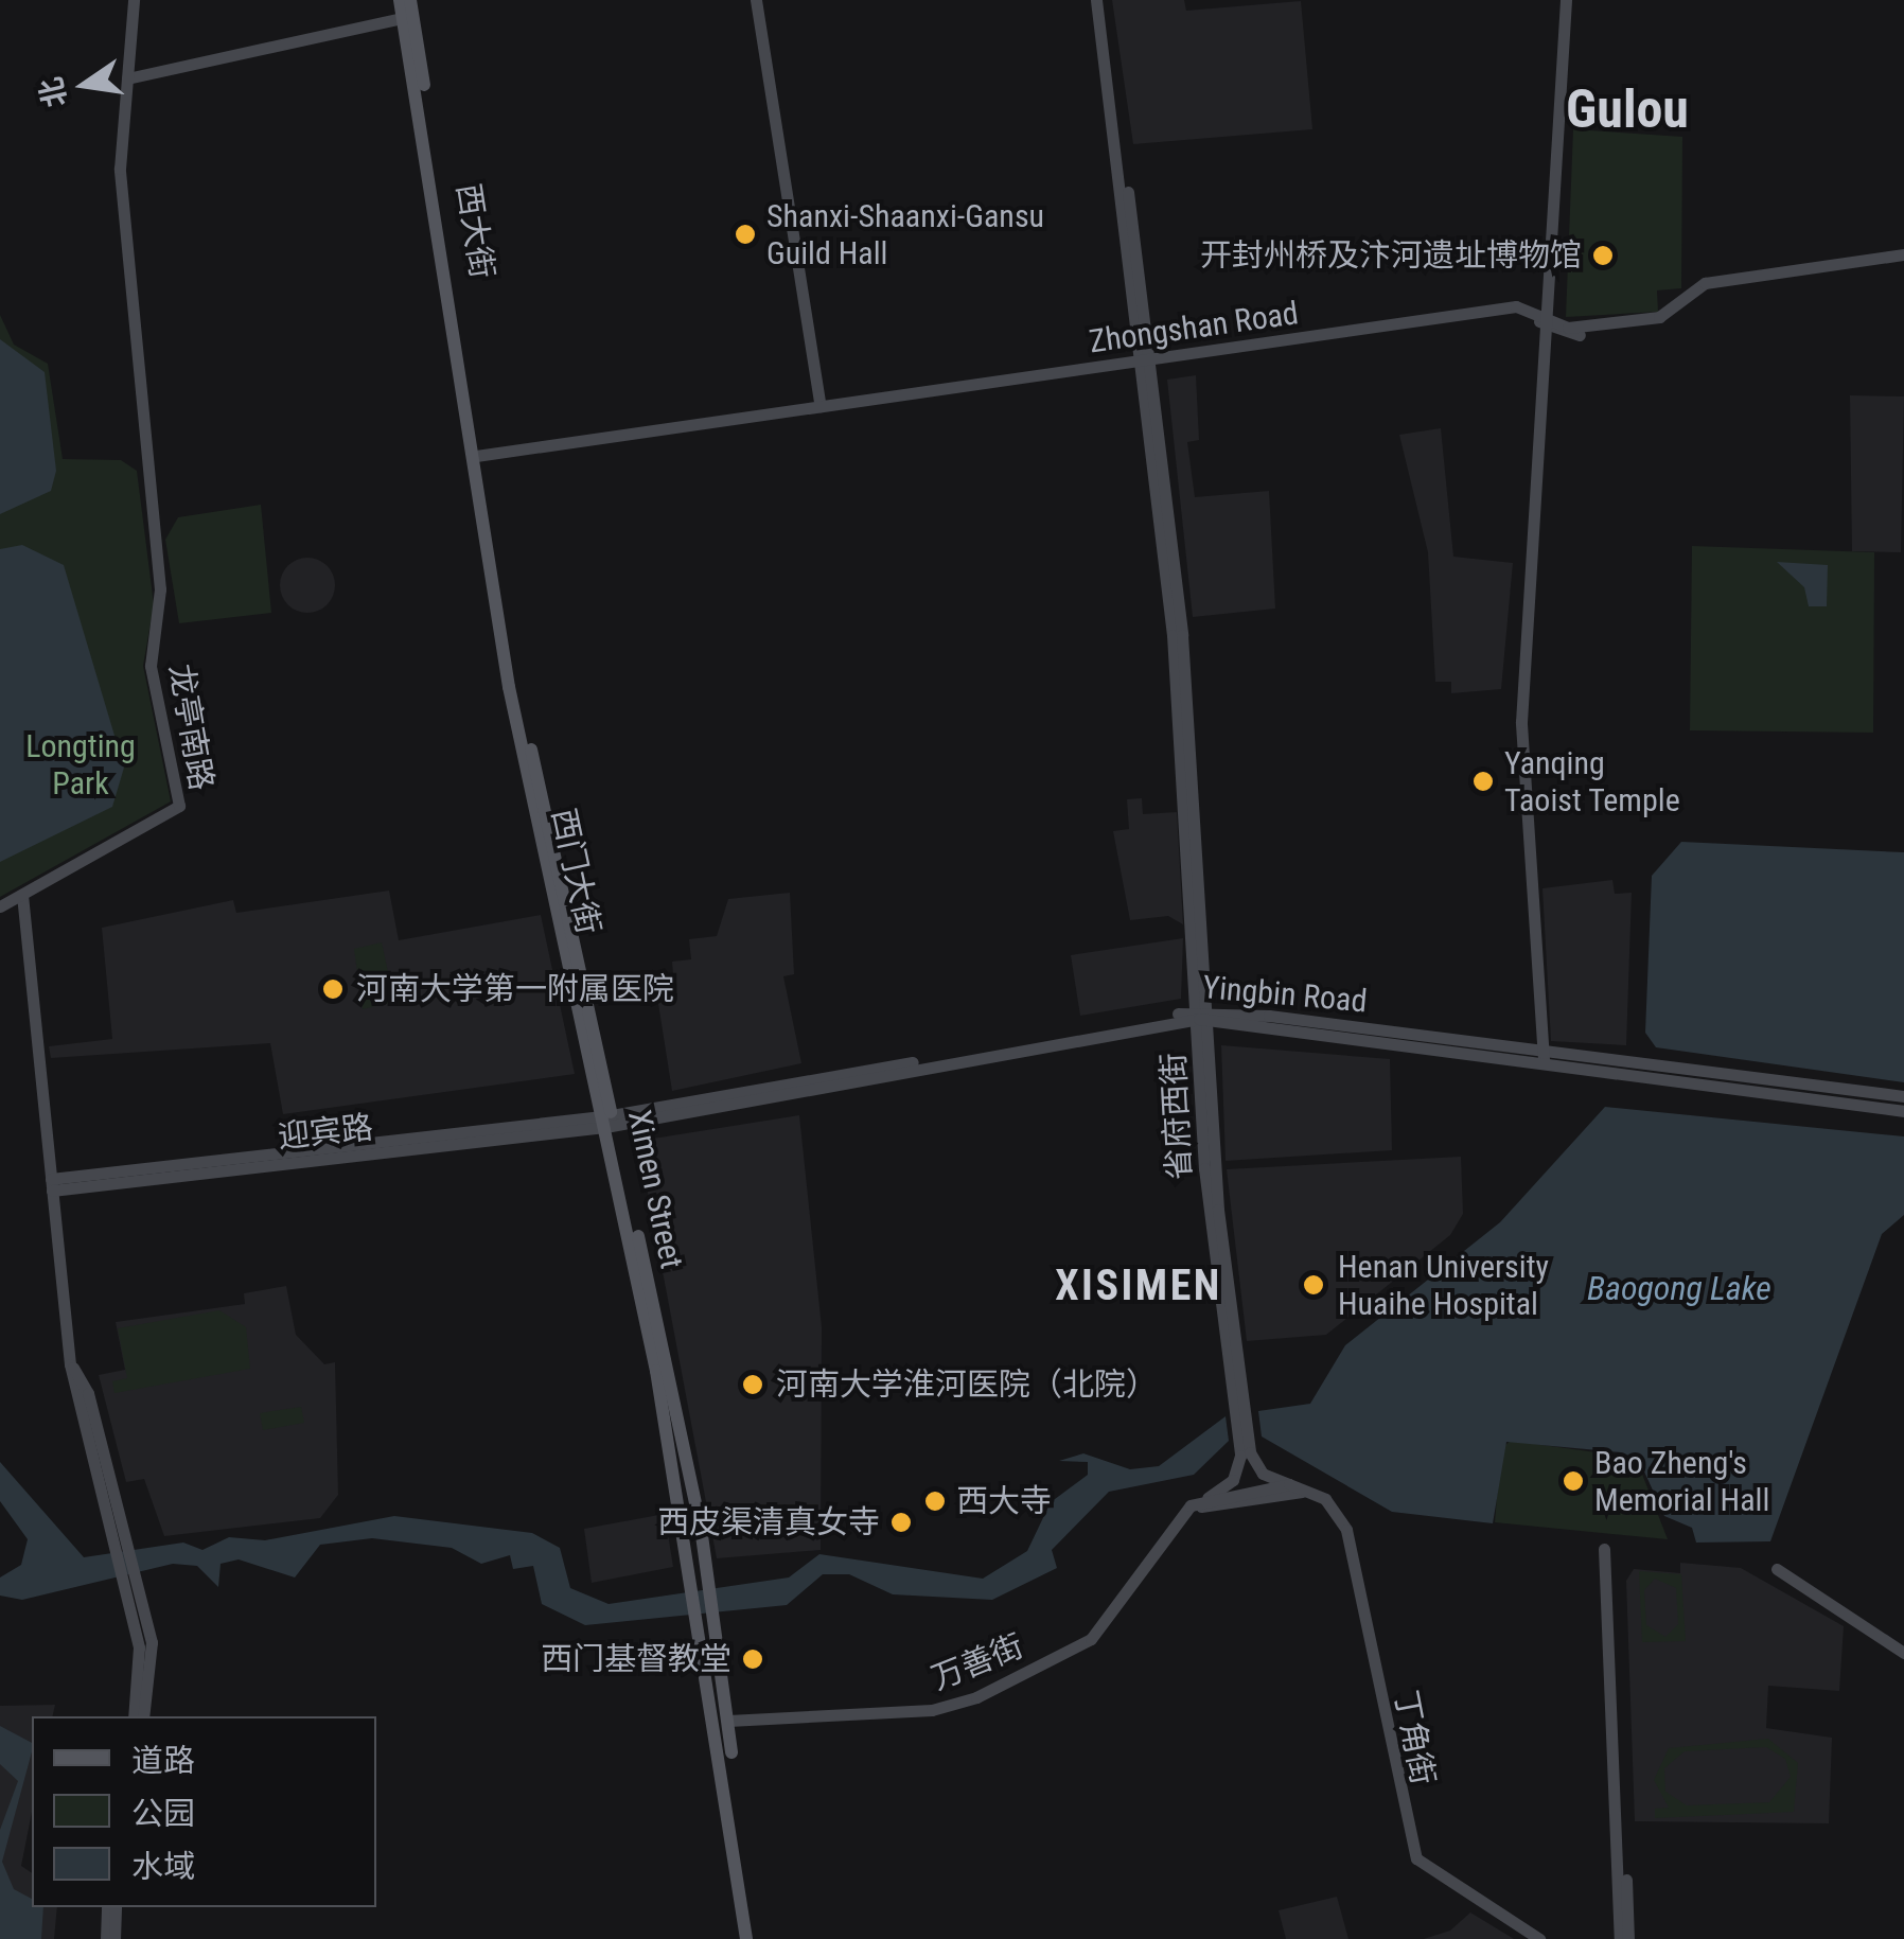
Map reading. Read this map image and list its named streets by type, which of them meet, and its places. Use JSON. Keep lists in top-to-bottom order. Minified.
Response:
{"streets":{"main road":["西大街","Ximen Street"],"street":["Zhongshan Road","龙亭南路","Yingbin Road","省府西街","迎宾路","万善街","丁角街"]},"crossings":[["西大街","Zhongshan Road"],["西大街","Ximen Street"],["Zhongshan Road","省府西街"],["Zhongshan Road","Ximen Street"],["Yingbin Road","省府西街"],["Yingbin Road","迎宾路"],["Yingbin Road","Ximen Street"],["迎宾路","Ximen Street"],["Ximen Street","万善街"],["万善街","丁角街"]],"districts":["Gulou","XISIMEN"],"water":["Baogong Lake"],"parks":["Longting Park"],"places":["Shanxi-Shaanxi-Gansu Guild Hall","开封州桥及汴河遗址博物馆","Yanqing Taoist Temple","河南大学第一附属医院","Henan University Huaihe Hospital","河南大学淮河医院（北院）","Bao Zheng's Memorial Hall","西大寺","西皮渠清真女寺","西门基督教堂"],"legend":["道路","公园","水域"],"north":"left"}
